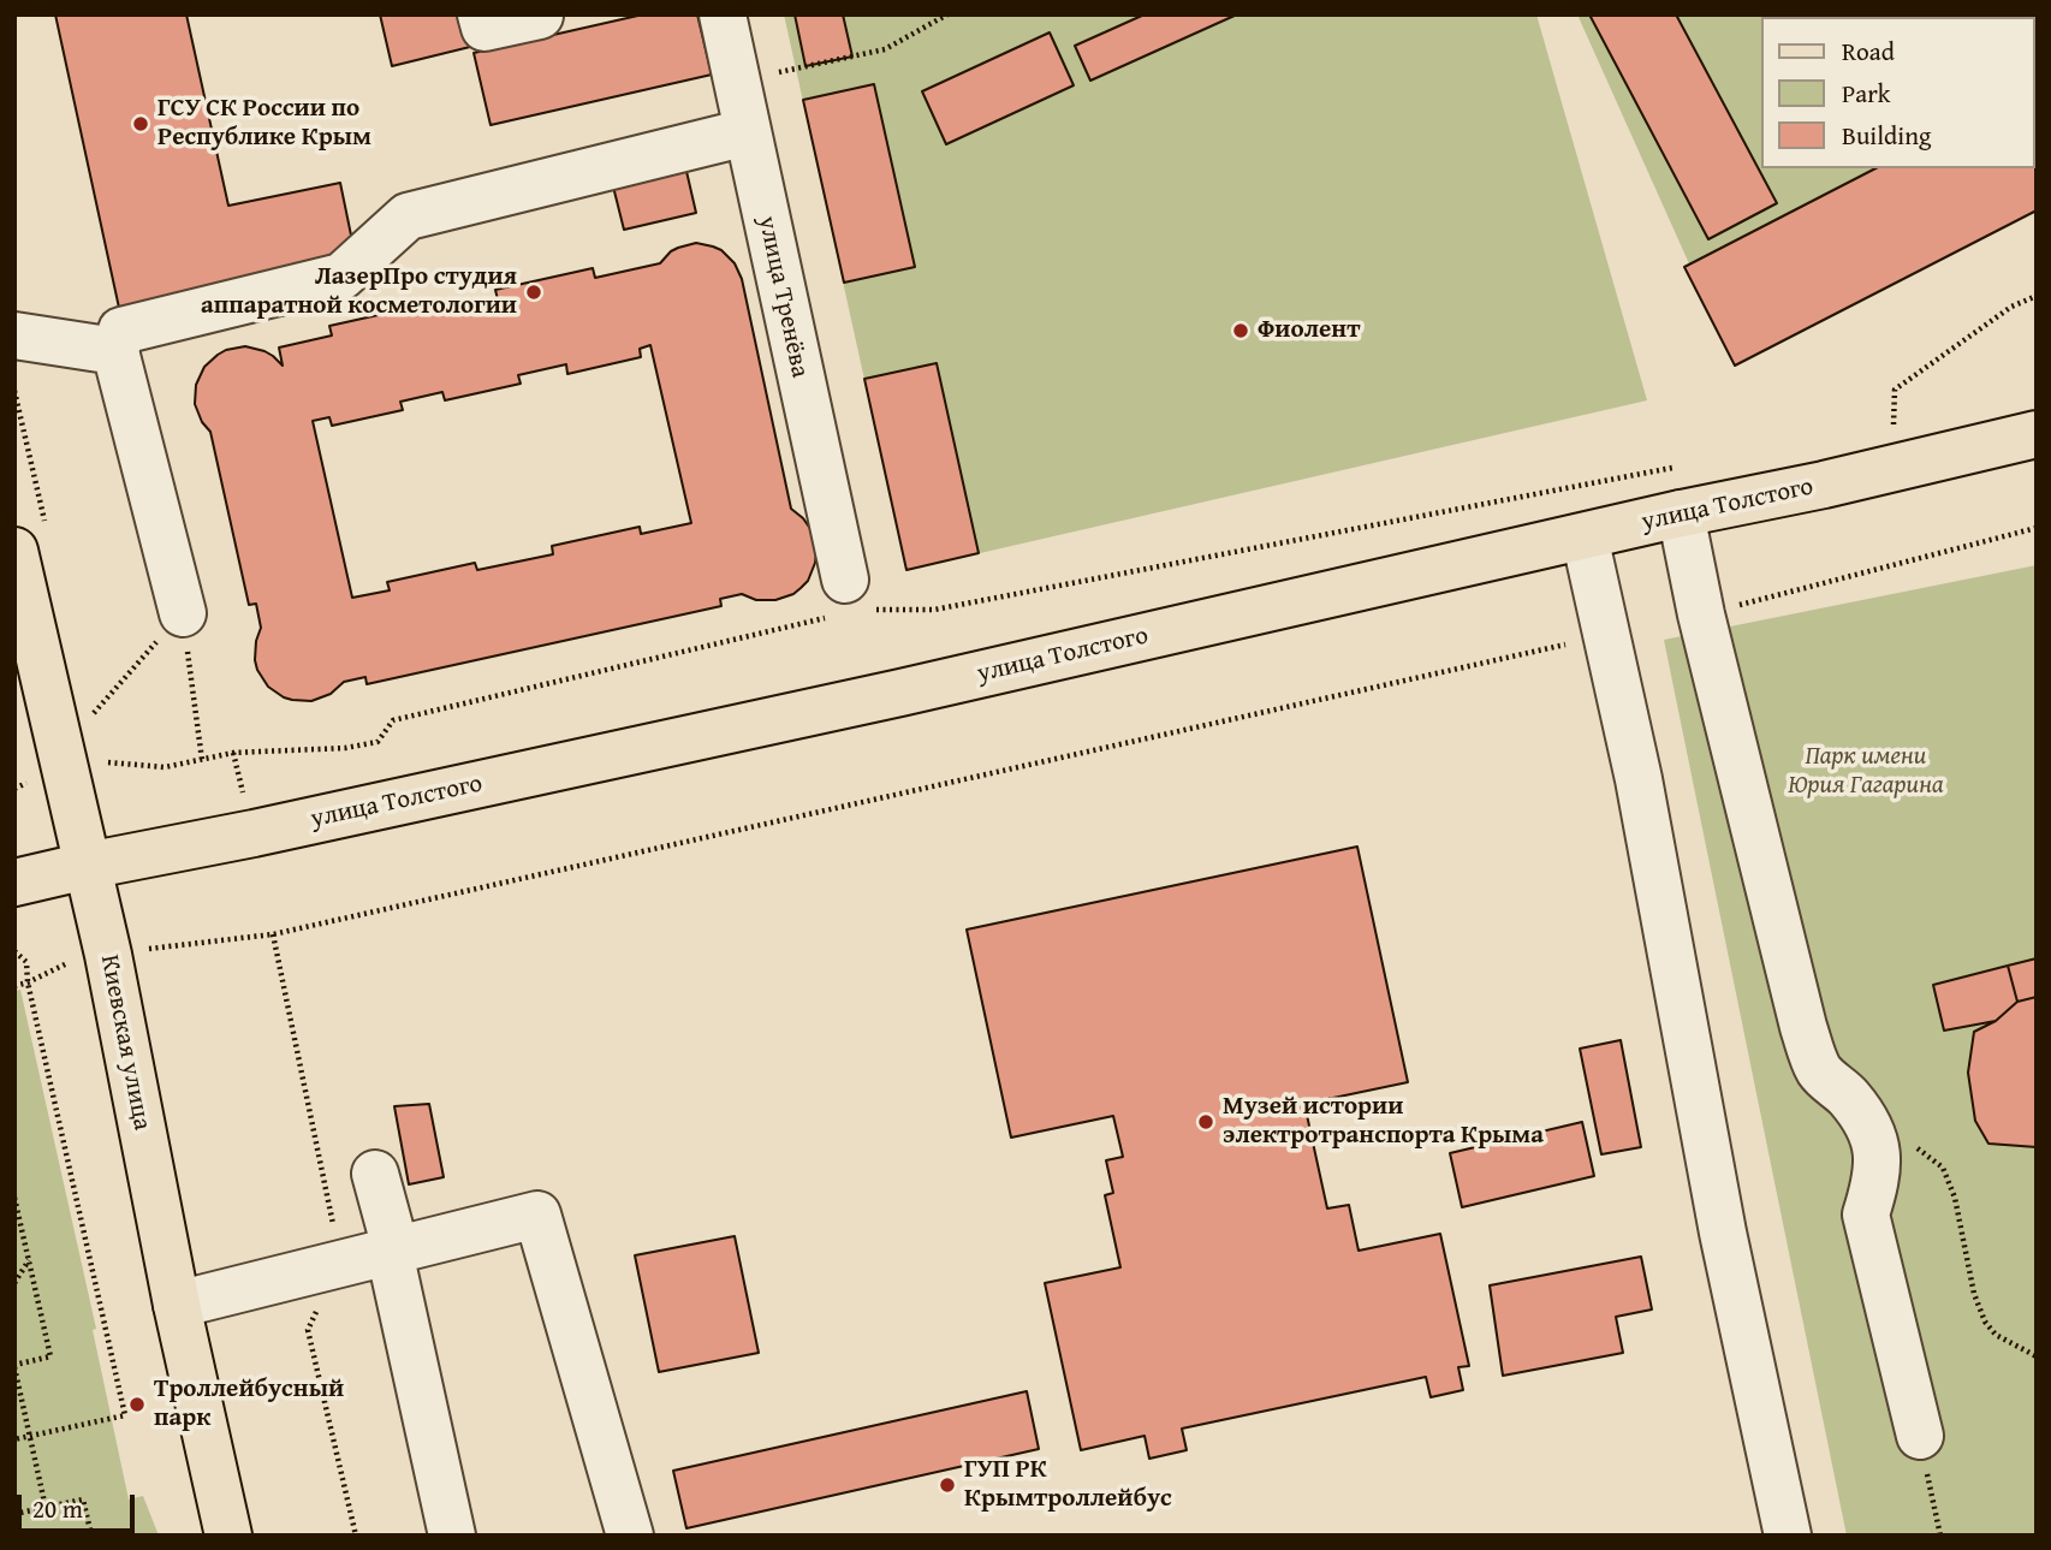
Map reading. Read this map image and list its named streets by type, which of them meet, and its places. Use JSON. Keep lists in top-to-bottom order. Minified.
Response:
{"streets":{"main road":["улица Толстого","Киевская улица"],"street":["улица Тренёва"]},"crossings":[["улица Толстого","Киевская улица"]],"parks":["Парк имени Юрия Гагарина"],"places":["ГСУ СК России по Республике Крым","ЛазерПро студия аппаратной косметологии","Фиолент","Музей истории электротранспорта Крыма","Троллейбусный парк","ГУП РК Крымтроллейбус"],"legend":["Road","Park","Building"],"scale_bar":"20 m"}
